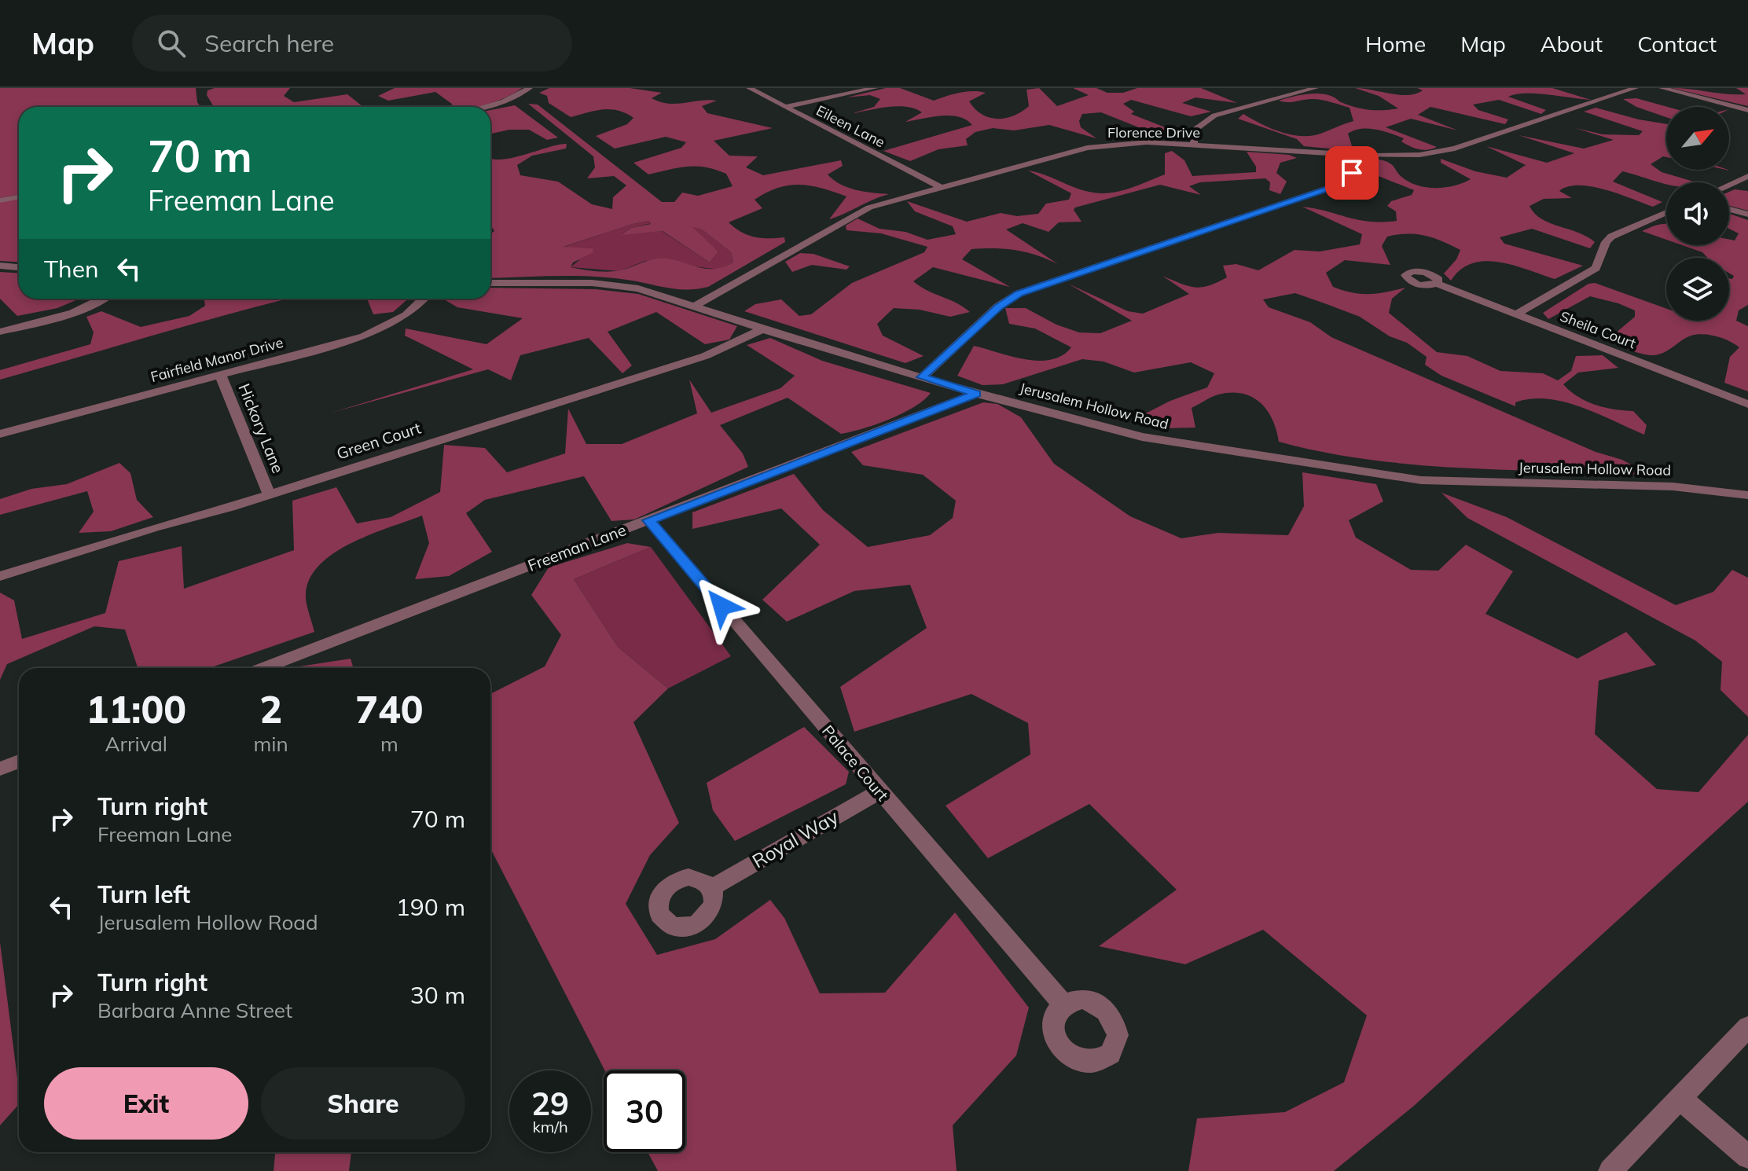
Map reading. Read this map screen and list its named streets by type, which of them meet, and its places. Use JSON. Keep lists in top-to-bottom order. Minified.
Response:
{"streets":{"street":["Eileen Lane","Florence Drive","Sheila Court","Fairfield Manor Drive","Jerusalem Hollow Road","Hickory Lane","Green Court","Freeman Lane","Palace Court","Royal Way"]},"crossings":[["Eileen Lane","Florence Drive"],["Florence Drive","Jerusalem Hollow Road"],["Fairfield Manor Drive","Hickory Lane"],["Jerusalem Hollow Road","Green Court"],["Jerusalem Hollow Road","Freeman Lane"],["Hickory Lane","Green Court"],["Freeman Lane","Palace Court"],["Palace Court","Royal Way"]],"north":"top right","page":{"header":"Map","search":"Search here","nav":["Home","Map","About","Contact"],"turn":["70 m","Freeman Lane"],"then":"Then","eta":["11:00","Arrival","2","min","740","m"],"list":[{"name":"Turn right","note":"Freeman Lane","value":"70 m"},{"name":"Turn left","note":"Jerusalem Hollow Road","value":"190 m"},{"name":"Turn right","note":"Barbara Anne Street","value":"30 m"}],"buttons":["Exit","Share"],"speed":"29 km/h","limit":"30"}}
